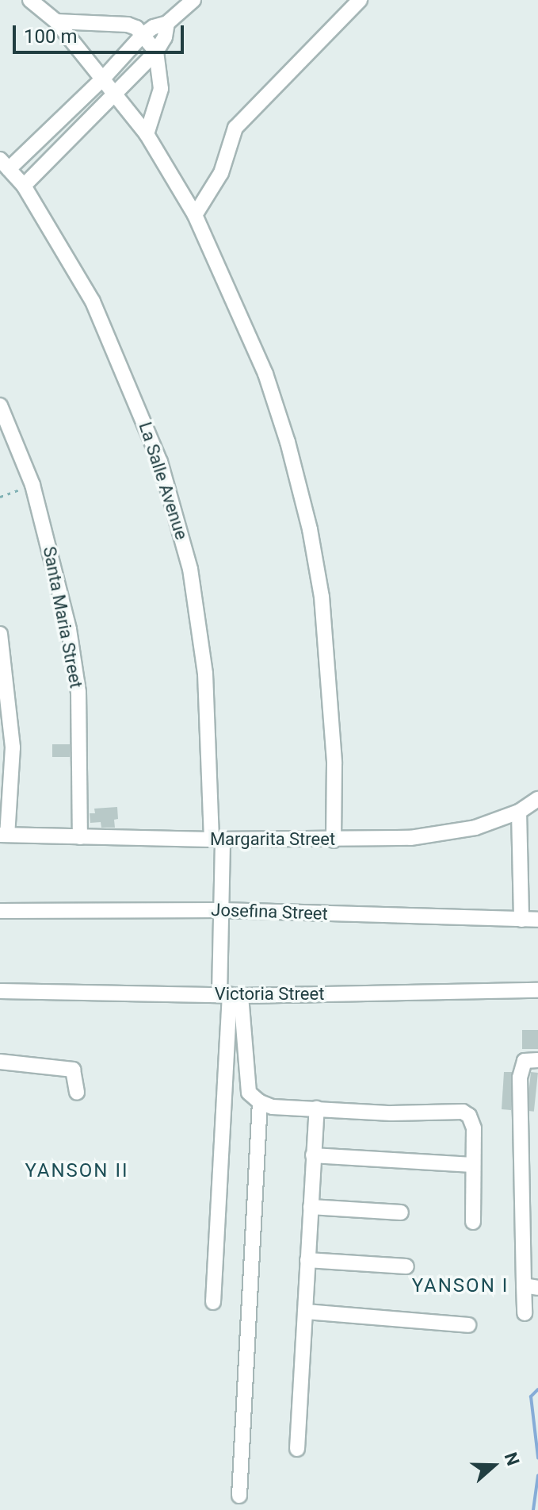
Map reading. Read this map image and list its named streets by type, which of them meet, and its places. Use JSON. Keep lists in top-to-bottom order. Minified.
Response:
{"streets":{"street":["La Salle Avenue","Santa Maria Street","Margarita Street","Josefina Street","Victoria Street"]},"crossings":[["La Salle Avenue","Margarita Street"],["La Salle Avenue","Josefina Street"],["La Salle Avenue","Victoria Street"],["Santa Maria Street","Margarita Street"]],"districts":["YANSON II","YANSON I"],"scale_bar":"100 m","north":"right"}
